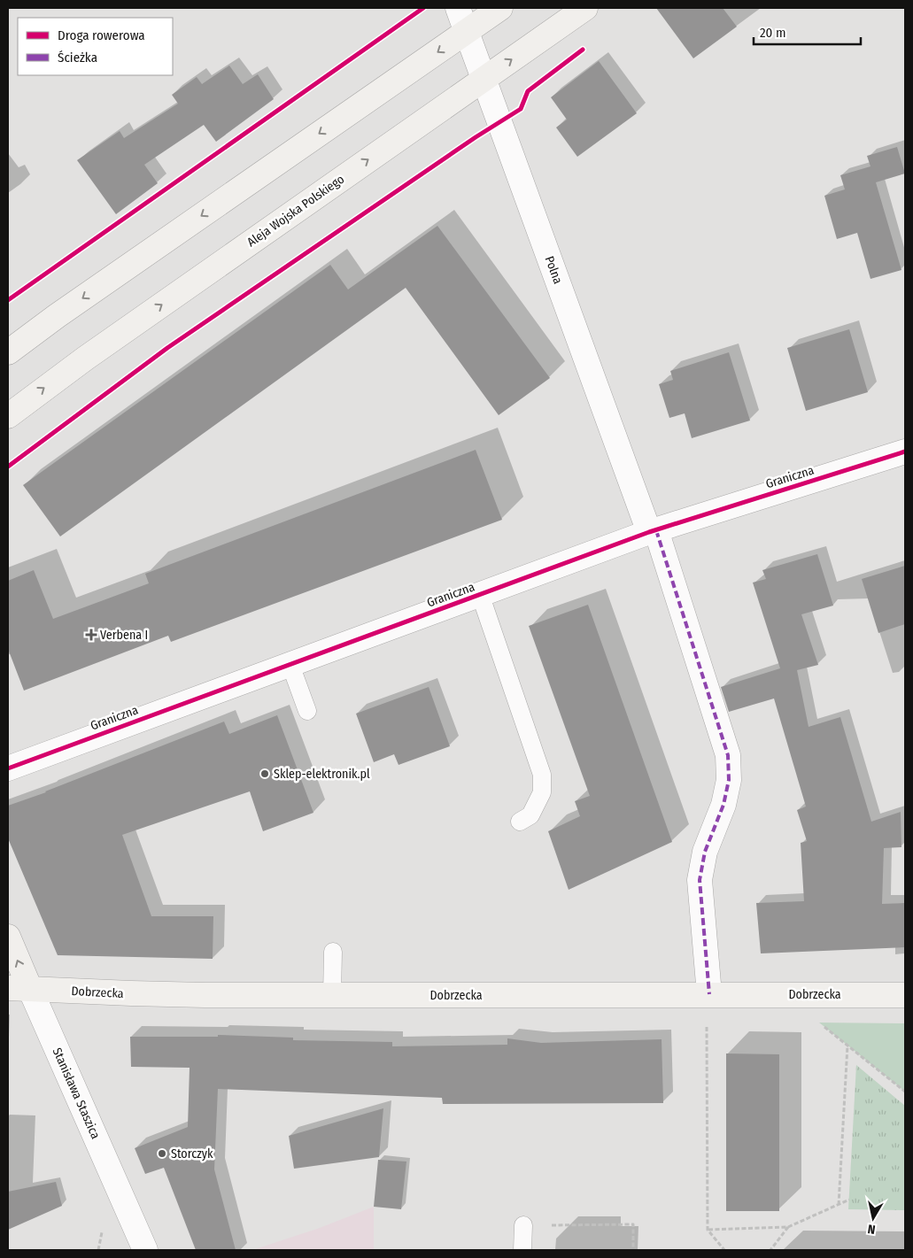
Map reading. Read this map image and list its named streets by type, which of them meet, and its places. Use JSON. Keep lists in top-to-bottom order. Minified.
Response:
{"streets":{"main road":["Aleja Wojska Polskiego","Dobrzecka","Stanisława Staszica"],"street":["Polna","Graniczna"]},"crossings":[["Aleja Wojska Polskiego","Polna"],["Polna","Graniczna"],["Polna","Dobrzecka"],["Dobrzecka","Stanisława Staszica"]],"places":{"health":["Verbena I"],"other":["Sklep-elektronik.pl","Storczyk"]},"legend":["Droga rowerowa","Ścieżka"],"scale_bar":"20 m","north":"bottom"}
